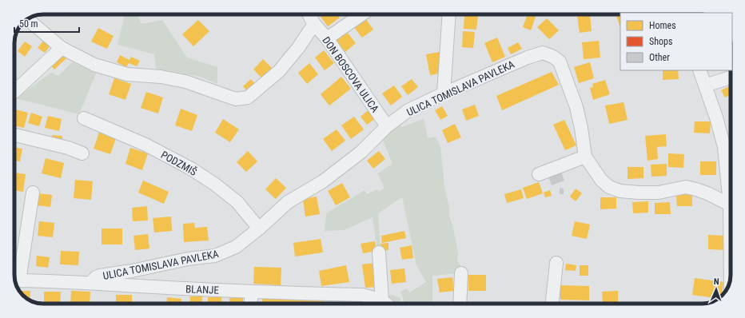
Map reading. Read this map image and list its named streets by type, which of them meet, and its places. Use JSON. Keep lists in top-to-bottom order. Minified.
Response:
{"streets":{"street":["DON BOSCOVA ULICA","ULICA TOMISLAVA PAVLEKA","PODZMIŠ","BLANJE"]},"crossings":[["DON BOSCOVA ULICA","ULICA TOMISLAVA PAVLEKA"],["ULICA TOMISLAVA PAVLEKA","PODZMIŠ"],["ULICA TOMISLAVA PAVLEKA","BLANJE"]],"legend":["Homes","Shops","Other"],"scale_bar":"50 m","north":"top"}
